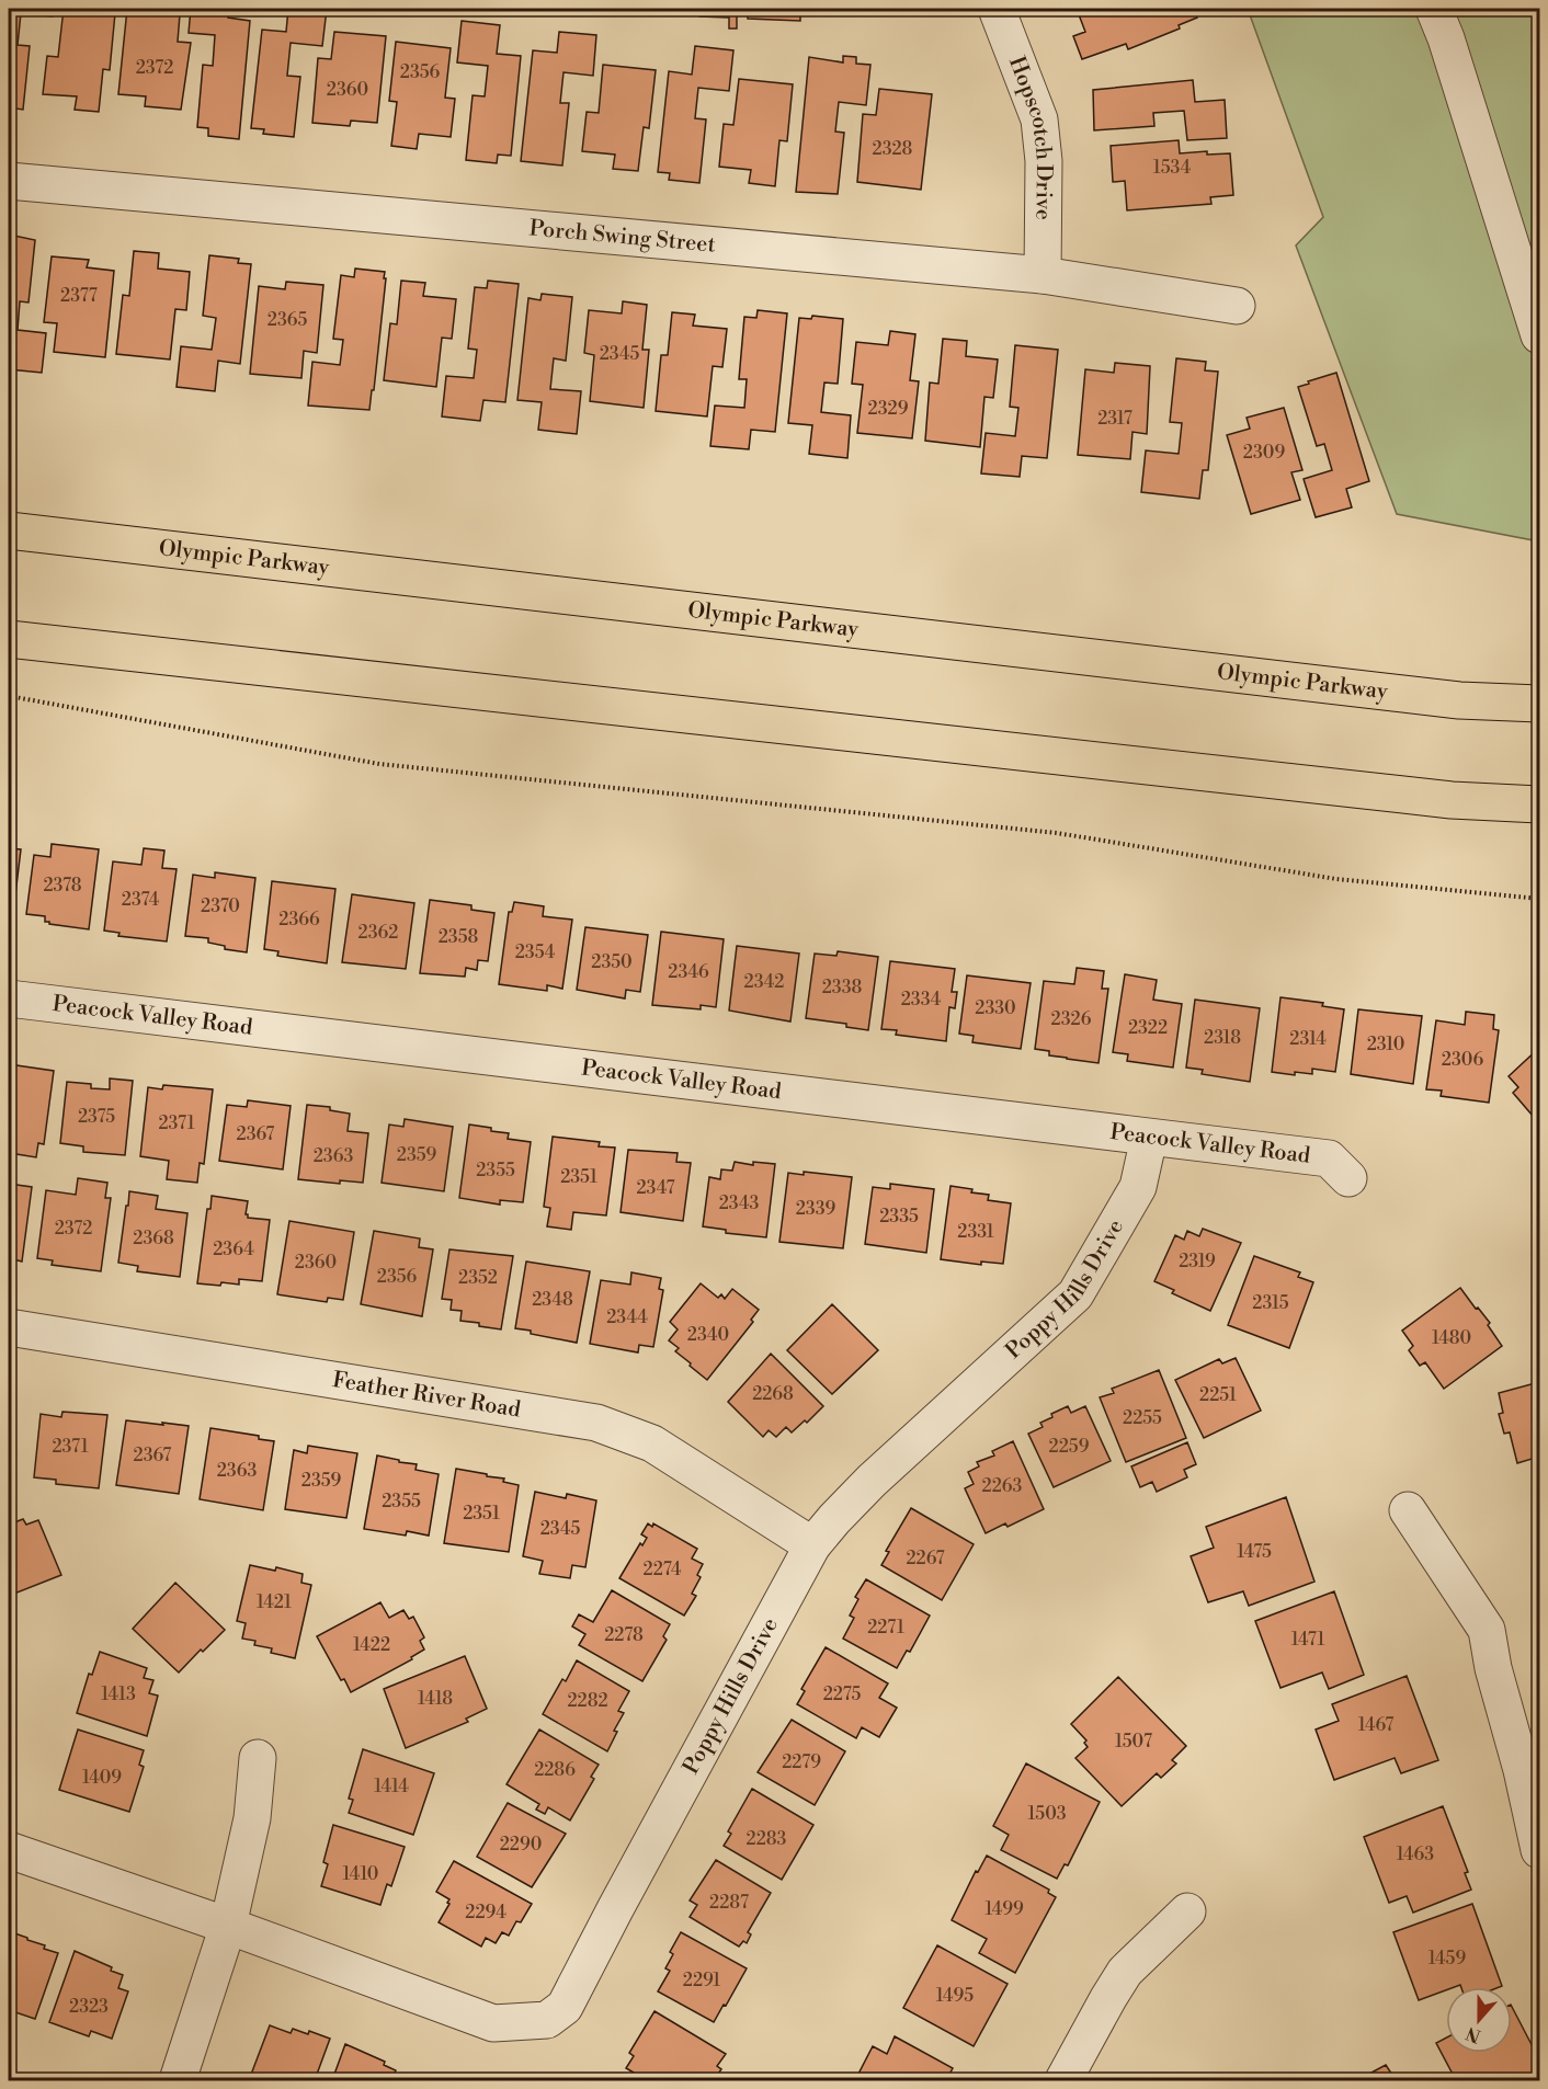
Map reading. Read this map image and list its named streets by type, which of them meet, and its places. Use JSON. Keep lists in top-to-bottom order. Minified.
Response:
{"streets":{"main road":["Olympic Parkway"],"street":["Hopscotch Drive","Porch Swing Street","Peacock Valley Road","Poppy Hills Drive","Feather River Road"]},"crossings":[["Hopscotch Drive","Porch Swing Street"],["Peacock Valley Road","Poppy Hills Drive"],["Poppy Hills Drive","Feather River Road"]],"house_numbers":["2372","2356","2360","2328","1534","2377","2365","2345","2329","2317","2309","2378","2374","2370","2366","2362","2358","2354","2350","2346","2342","2338","2334","2330","2326","2322","2318","2314","2310","2306","2375","2371","2367","2359","2363","2355","2351","2347","2343","2339","2335","2372","2331","2368","2364","2319","2360","2356","2352","2348","2315","2344","2340","1480","2268","2251","2255","2371","2259","2367","2363","2359","2263","2355","2351","2345","1475","2267","2274","1421","2271","2278","1471","1422","1413","2275","1418","2282","1467","1507","2279","2286","1409","1414","1503","2283","2290","1463","1410","2287","1499","2294","1459","2291","1495","2323"],"north":"bottom"}
